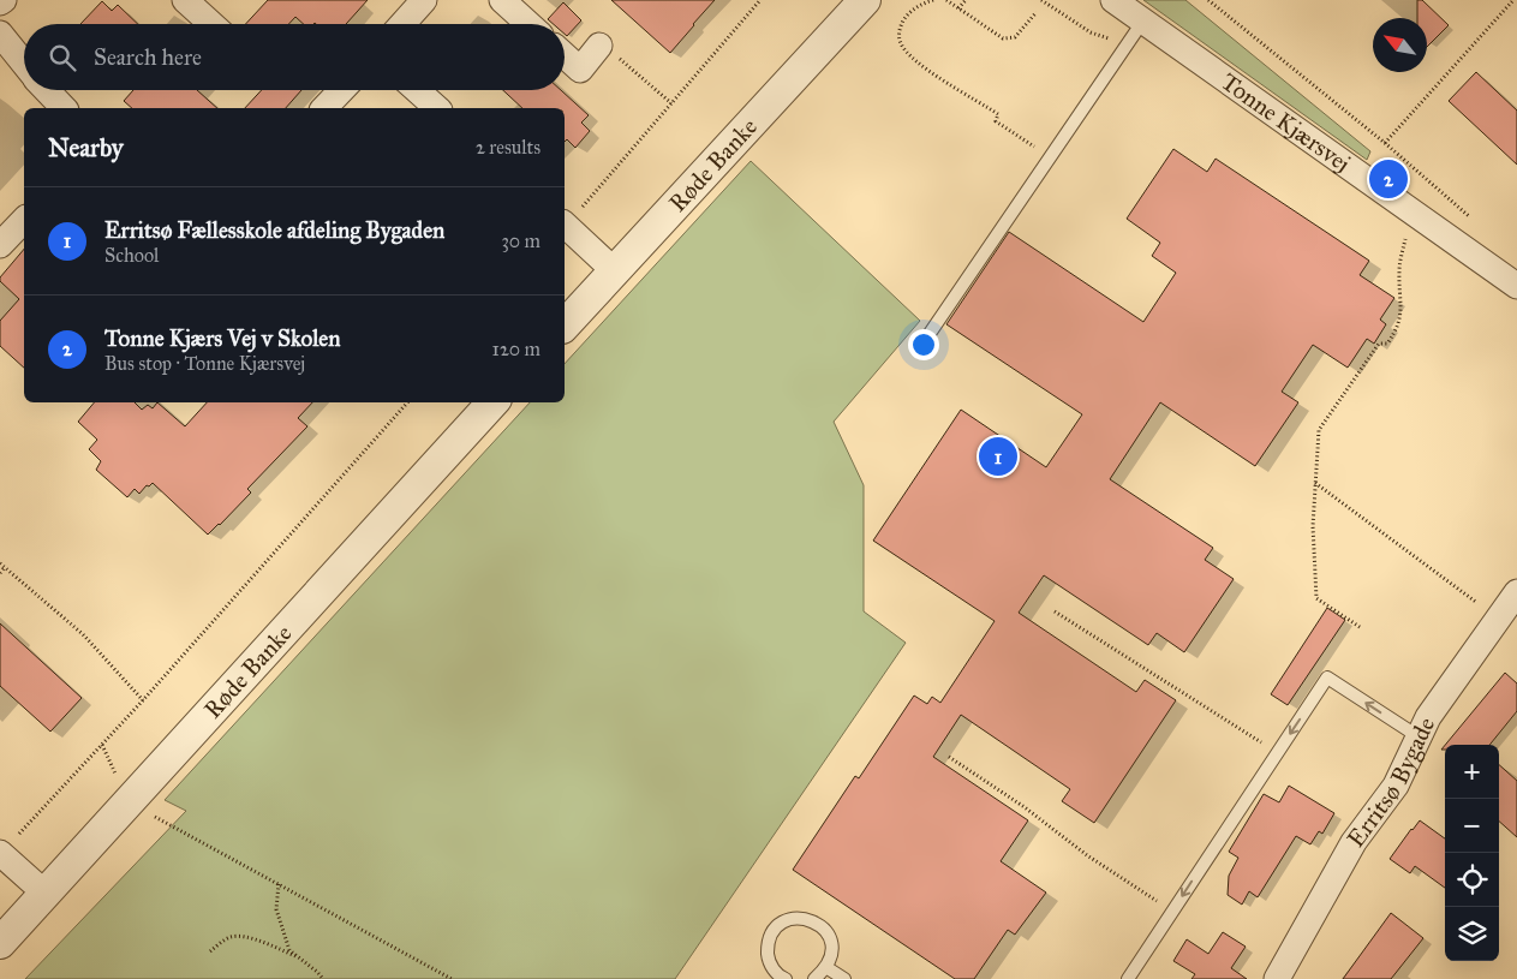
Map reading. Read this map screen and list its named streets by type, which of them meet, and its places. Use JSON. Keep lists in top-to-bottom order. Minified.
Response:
{"streets":{"street":["Tonne Kjærsvej","Røde Banke","Erritsø Bygade"]},"north":"top left","page":{"search":"Search here","heading":["Nearby","2 results"],"pins":["2","1"],"list":[{"mark":"1","name":"Erritsø Fællesskole afdeling Bygaden","note":"School","value":"30 m"},{"mark":"2","name":"Tonne Kjærs Vej v Skolen","note":"Bus stop · Tonne Kjærsvej","value":"120 m"}],"map_buttons":["+","−"]}}
